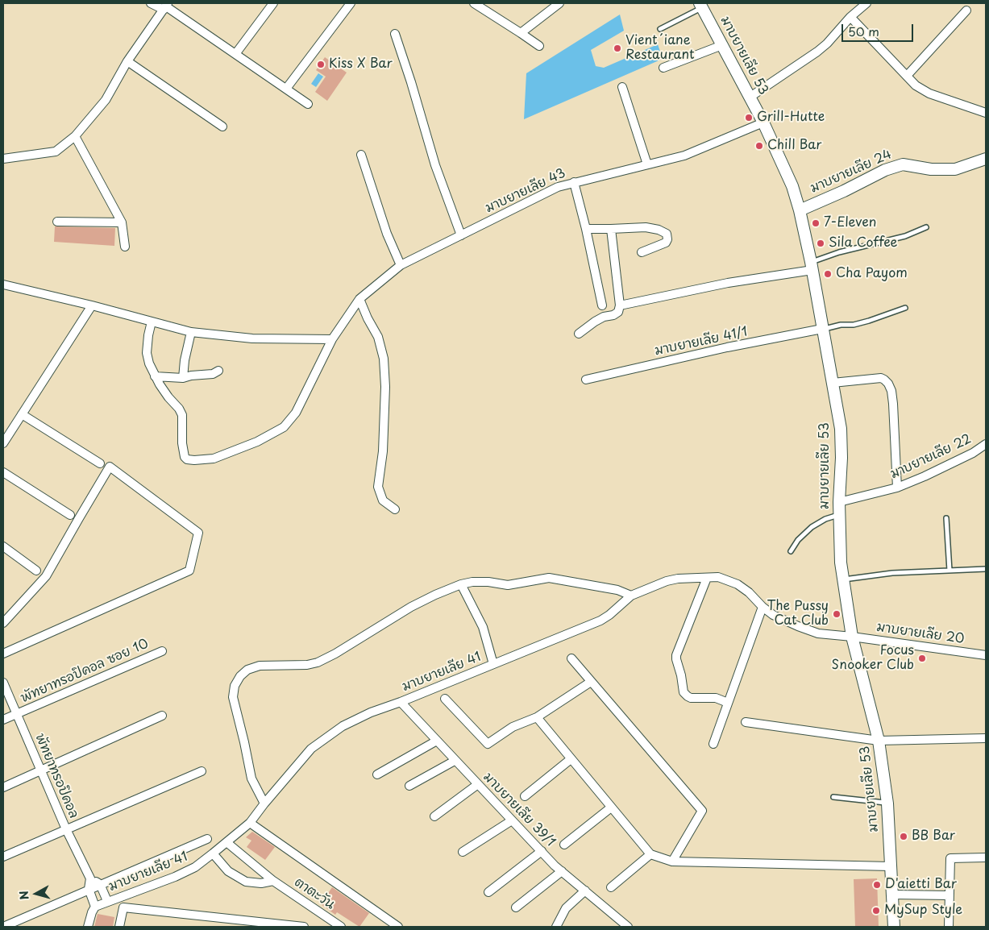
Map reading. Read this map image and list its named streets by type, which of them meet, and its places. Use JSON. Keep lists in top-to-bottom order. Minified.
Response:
{"streets":{"street":["มาบยายเลีย 53","มาบยายเลีย 24","มาบยายเลีย 43","มาบยายเลีย 41/1","มาบยายเลีย 22","มาบยายเลีย 20","พัทยาทรอปิคอล ซอย 10","มาบยายเลีย 41","พัทยาทรอปิคอล","มาบยายเลีย 39/1","ตาตะวัน"]},"crossings":[["มาบยายเลีย 53","มาบยายเลีย 24"],["มาบยายเลีย 53","มาบยายเลีย 43"],["มาบยายเลีย 53","มาบยายเลีย 41/1"],["มาบยายเลีย 53","มาบยายเลีย 22"],["มาบยายเลีย 53","มาบยายเลีย 20"],["มาบยายเลีย 53","มาบยายเลีย 41"],["มาบยายเลีย 20","มาบยายเลีย 41"],["พัทยาทรอปิคอล ซอย 10","พัทยาทรอปิคอล"],["มาบยายเลีย 41","มาบยายเลีย 39/1"],["มาบยายเลีย 41","ตาตะวัน"]],"places":["Vient´iane Restaurant","Kiss X Bar","Grill-Hutte","Chill Bar","7-Eleven","Sila Coffee","Cha Payom","The Pussy Cat Club","Focus Snooker Club","BB Bar","D'aietti Bar","MySup Style"],"scale_bar":"50 m","north":"left"}
